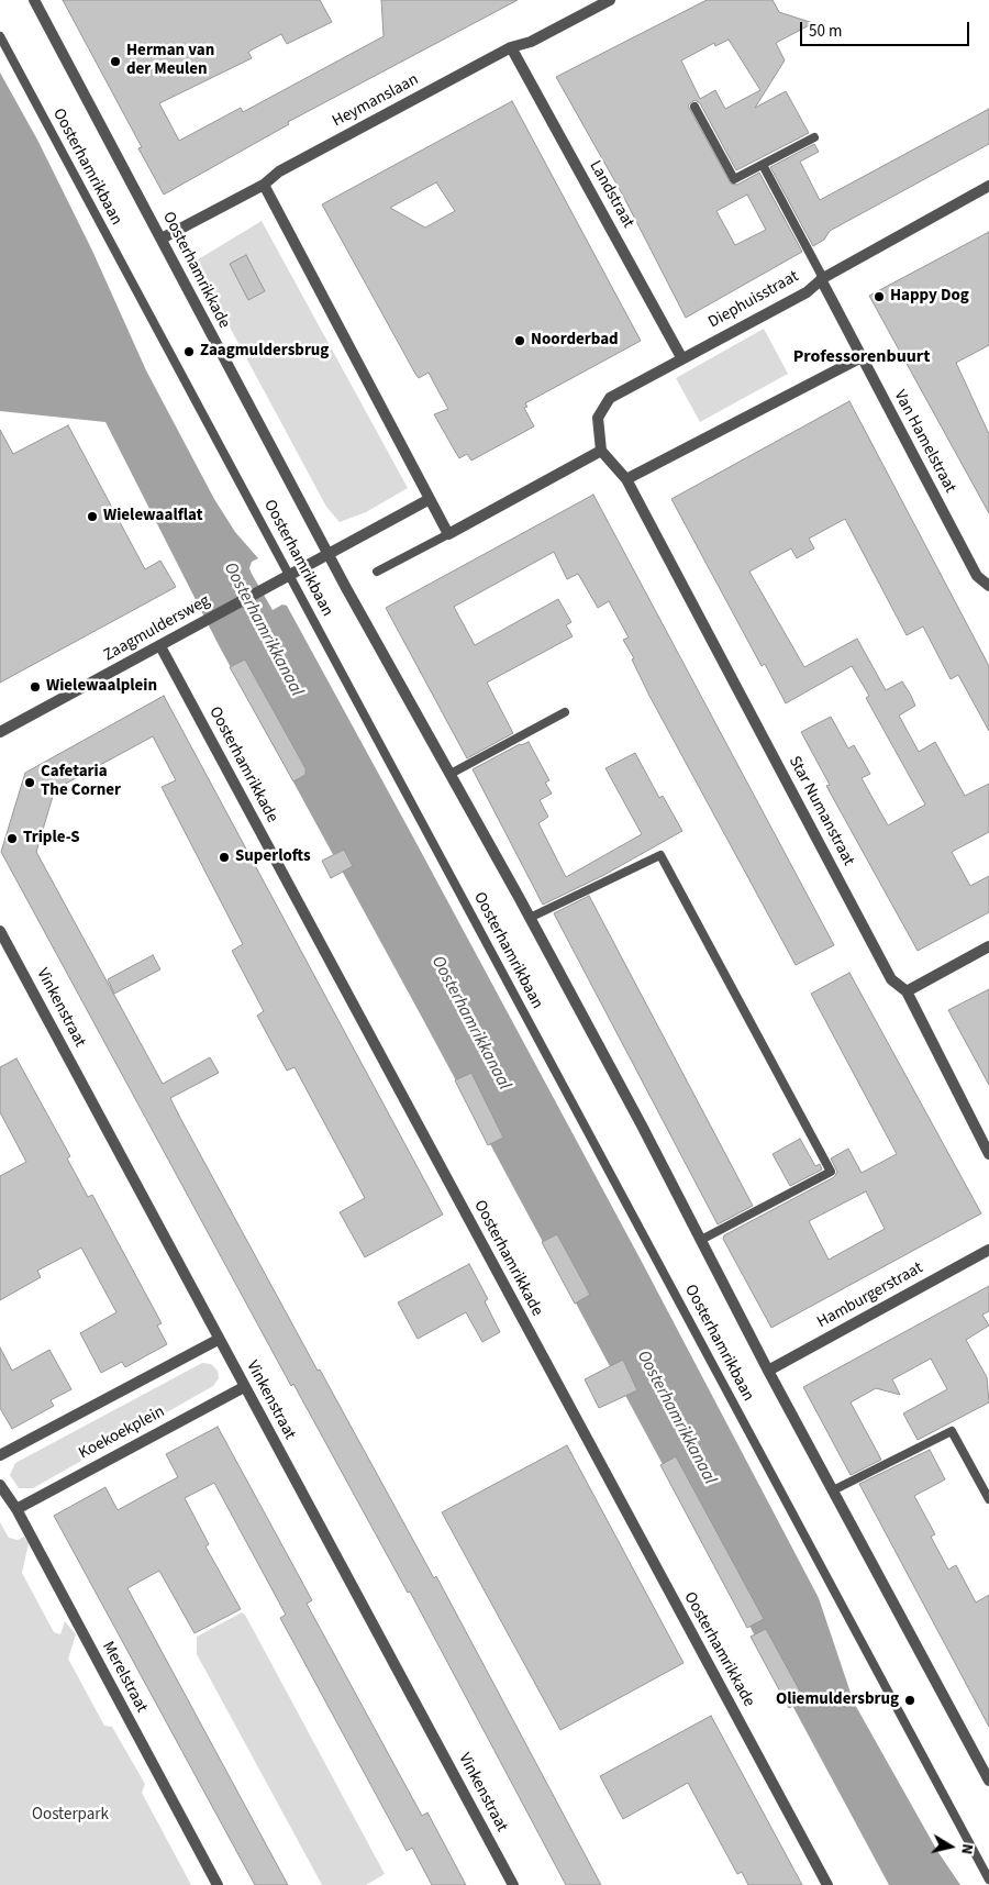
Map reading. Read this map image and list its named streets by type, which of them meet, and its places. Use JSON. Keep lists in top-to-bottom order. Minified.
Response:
{"streets":{"street":["Heymanslaan","Landstraat","Oosterhamrikkade","Diephuisstraat","Van Hamelstraat","Zaagmuldersweg","Star Numanstraat","Vinkenstraat","Hamburgerstraat","Koekoekplein","Merelstraat"],"lane":["Oosterhamrikbaan"]},"crossings":[["Heymanslaan","Landstraat"],["Heymanslaan","Oosterhamrikkade"],["Oosterhamrikbaan","Zaagmuldersweg"],["Landstraat","Diephuisstraat"],["Oosterhamrikkade","Zaagmuldersweg"],["Oosterhamrikkade","Hamburgerstraat"],["Diephuisstraat","Van Hamelstraat"],["Vinkenstraat","Koekoekplein"],["Koekoekplein","Merelstraat"]],"districts":["Professorenbuurt"],"water":["Oosterhamrikkanaal"],"parks":["Oosterpark"],"places":["Herman van der Meulen","Happy Dog","Noorderbad","Zaagmuldersbrug","Wielewaalflat","Wielewaalplein","Cafetaria The Corner","Triple-S","Superlofts","Oliemuldersbrug"],"scale_bar":"50 m","north":"right"}
